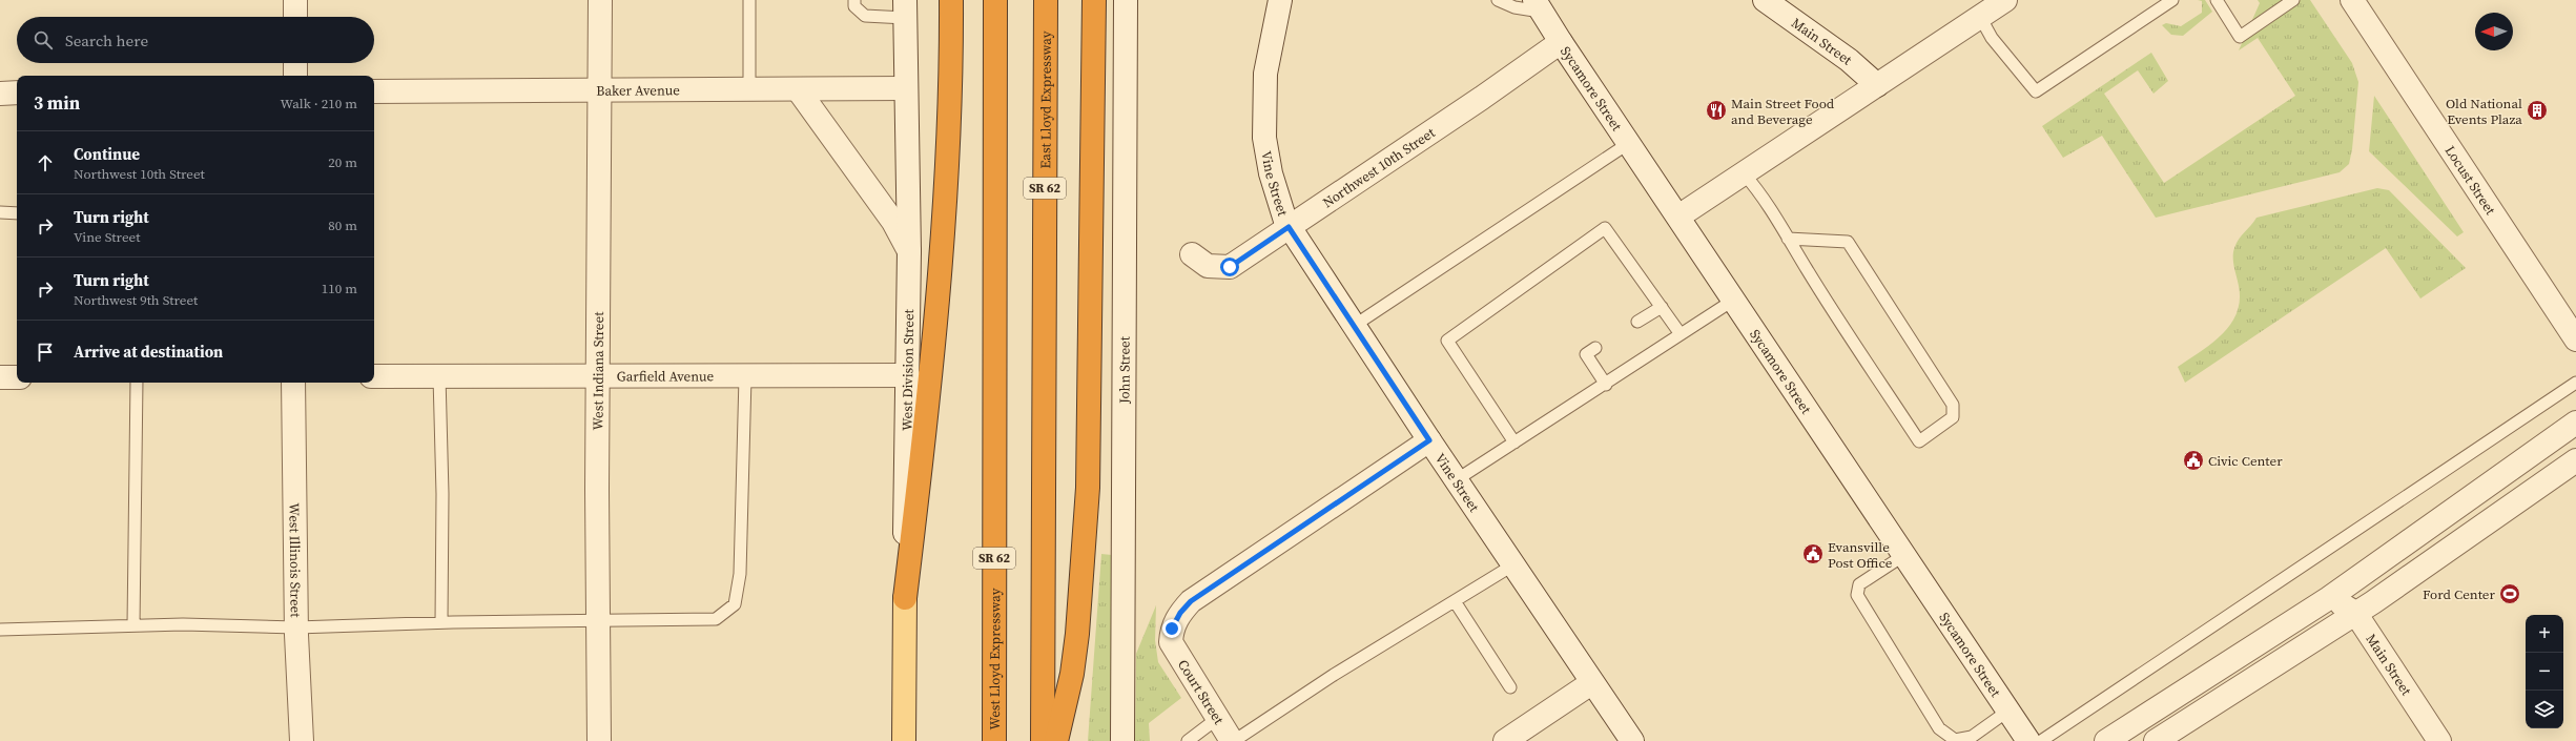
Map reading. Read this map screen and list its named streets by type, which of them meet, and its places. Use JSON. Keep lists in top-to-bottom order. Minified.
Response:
{"streets":{"highway":["East Lloyd Expressway","SR 62","West Lloyd Expressway"],"main road":["West Division Street"],"street":["Main Street","Sycamore Street","Baker Avenue","Northwest 10th Street","Locust Street","Vine Street","West Indiana Street","John Street","Garfield Avenue","West Illinois Street","Court Street"]},"crossings":[["Sycamore Street","Northwest 10th Street"],["Baker Avenue","West Division Street"],["Baker Avenue","West Indiana Street"],["Northwest 10th Street","Vine Street"],["Vine Street","Court Street"],["West Division Street","Garfield Avenue"],["West Indiana Street","Garfield Avenue"]],"places":{"restaurant":["Main Street Food and Beverage"],"building":["Old National Events Plaza"],"public building":["Civic Center","Evansville Post Office"],"sports":["Ford Center"]},"north":"left","page":{"search":"Search here","heading":["3 min","Walk · 210 m"],"list":[["Continue","Northwest 10th Street","20 m"],["Turn right","Vine Street","80 m"],["Turn right","Northwest 9th Street","110 m"],"Arrive at destination"],"map_buttons":["+","−"]}}
